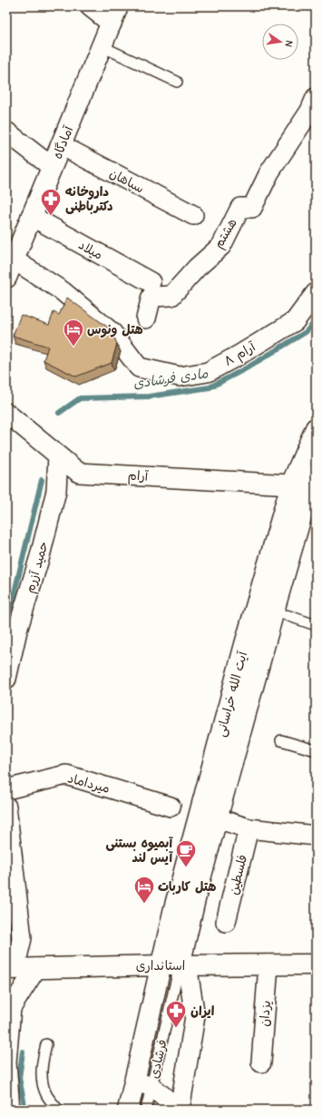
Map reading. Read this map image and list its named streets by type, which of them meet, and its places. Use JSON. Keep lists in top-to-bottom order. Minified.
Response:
{"streets":{"main road":["آمادگاه","آیت الله خراسانی","استانداری","فرشادی"],"street":["سپاهان","هشتم","میلاد","۸ آرام","آرام","حمید آزرم","میرداماد","فلسطین","یزدان"]},"crossings":[["آمادگاه","سپاهان"],["آمادگاه","میلاد"],["آمادگاه","۸ آرام"],["آرام","حمید آزرم"],["آرام","آیت الله خراسانی"],["آیت الله خراسانی","استانداری"],["آیت الله خراسانی","فرشادی"],["استانداری","یزدان"],["استانداری","فرشادی"]],"water":["مادی فرشادی"],"places":{"pharmacy":["داروخانه دکترباطنی","ایران"],"hotel":["هتل ونوس","هتل کاربات"],"cafe":["آبمیوه بستنی آیس لند"]},"north":"right"}
